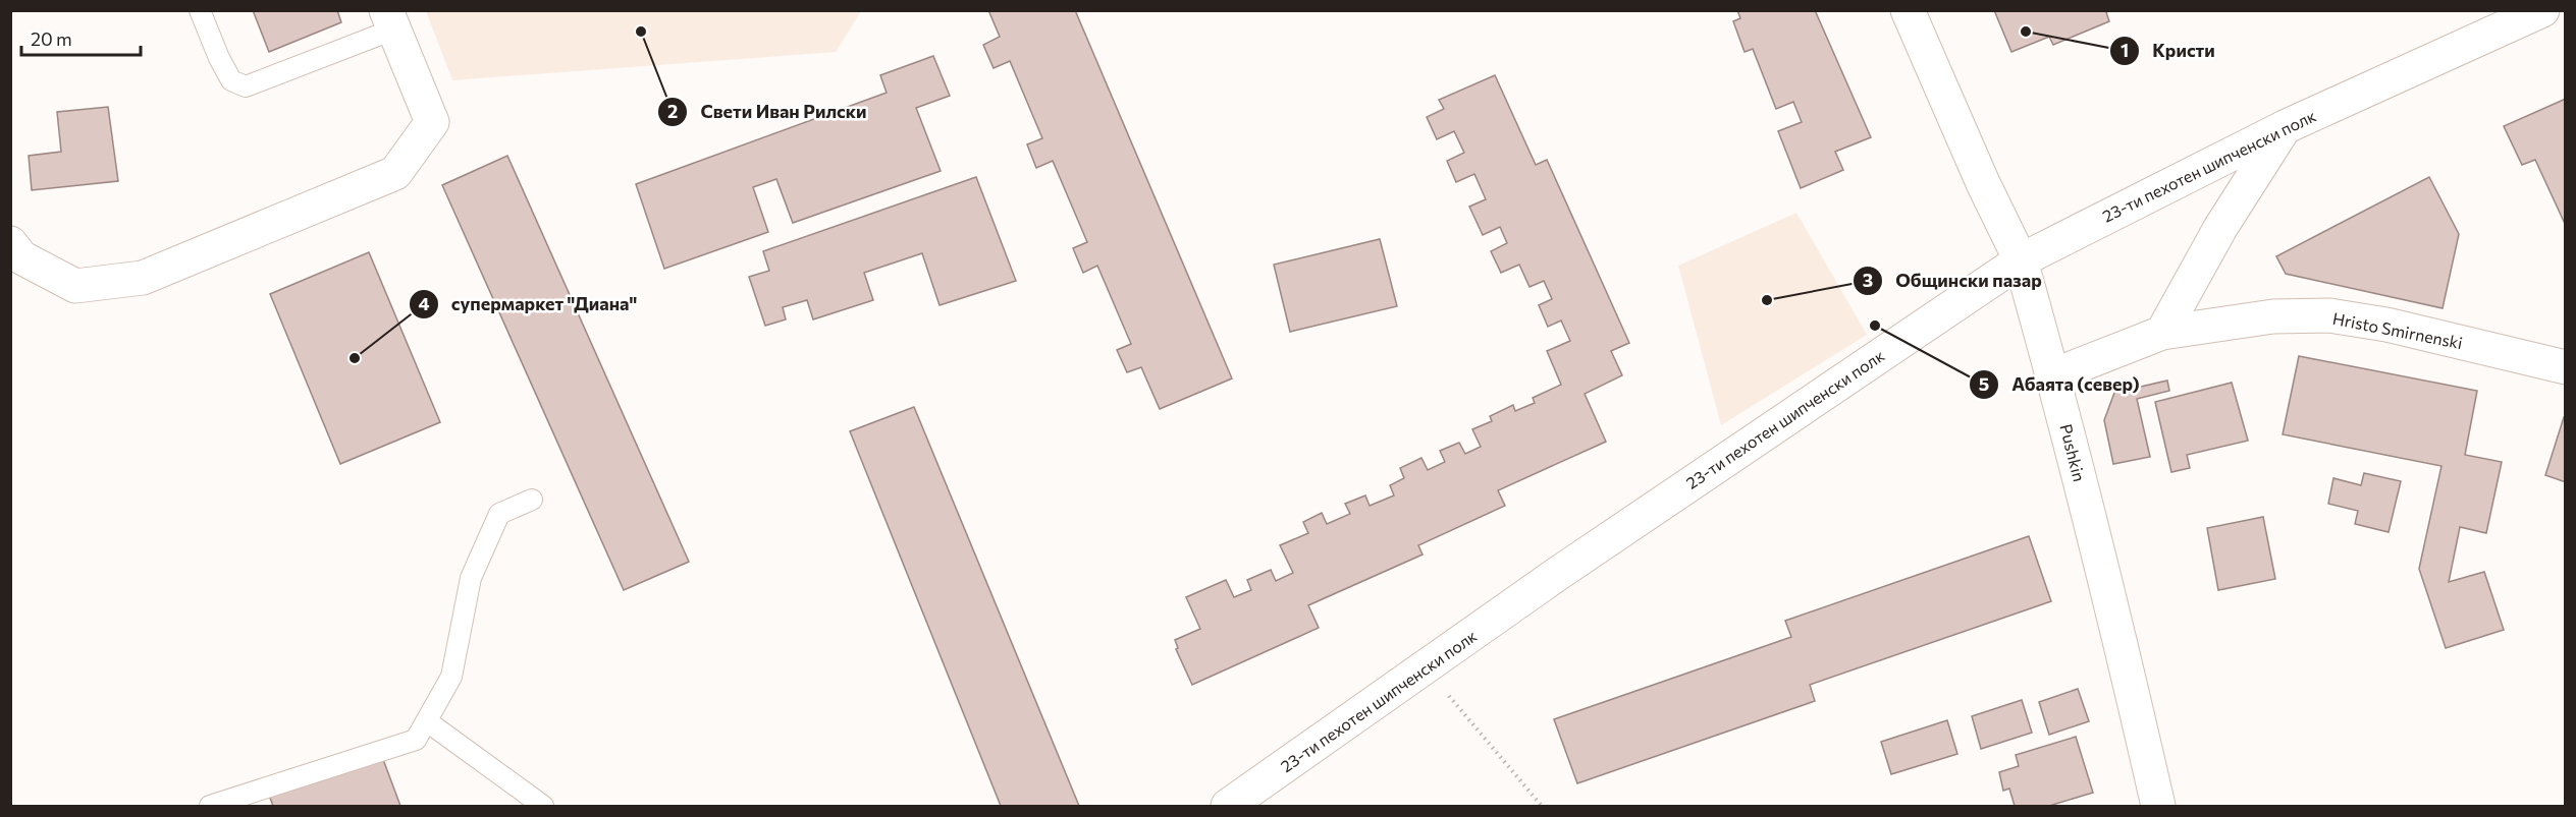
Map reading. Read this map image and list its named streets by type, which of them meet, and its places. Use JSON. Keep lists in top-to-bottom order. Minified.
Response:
{"streets":{"street":["23-ти пехотен шипченски полк","Hristo Smirnenski","Pushkin"]},"crossings":[["23-ти пехотен шипченски полк","Pushkin"],["Hristo Smirnenski","Pushkin"]],"places":["Свети Иван Рилски","Кристи","Общински пазар","Абаята (север)","супермаркет \"Диана\""],"scale_bar":"20 m"}
